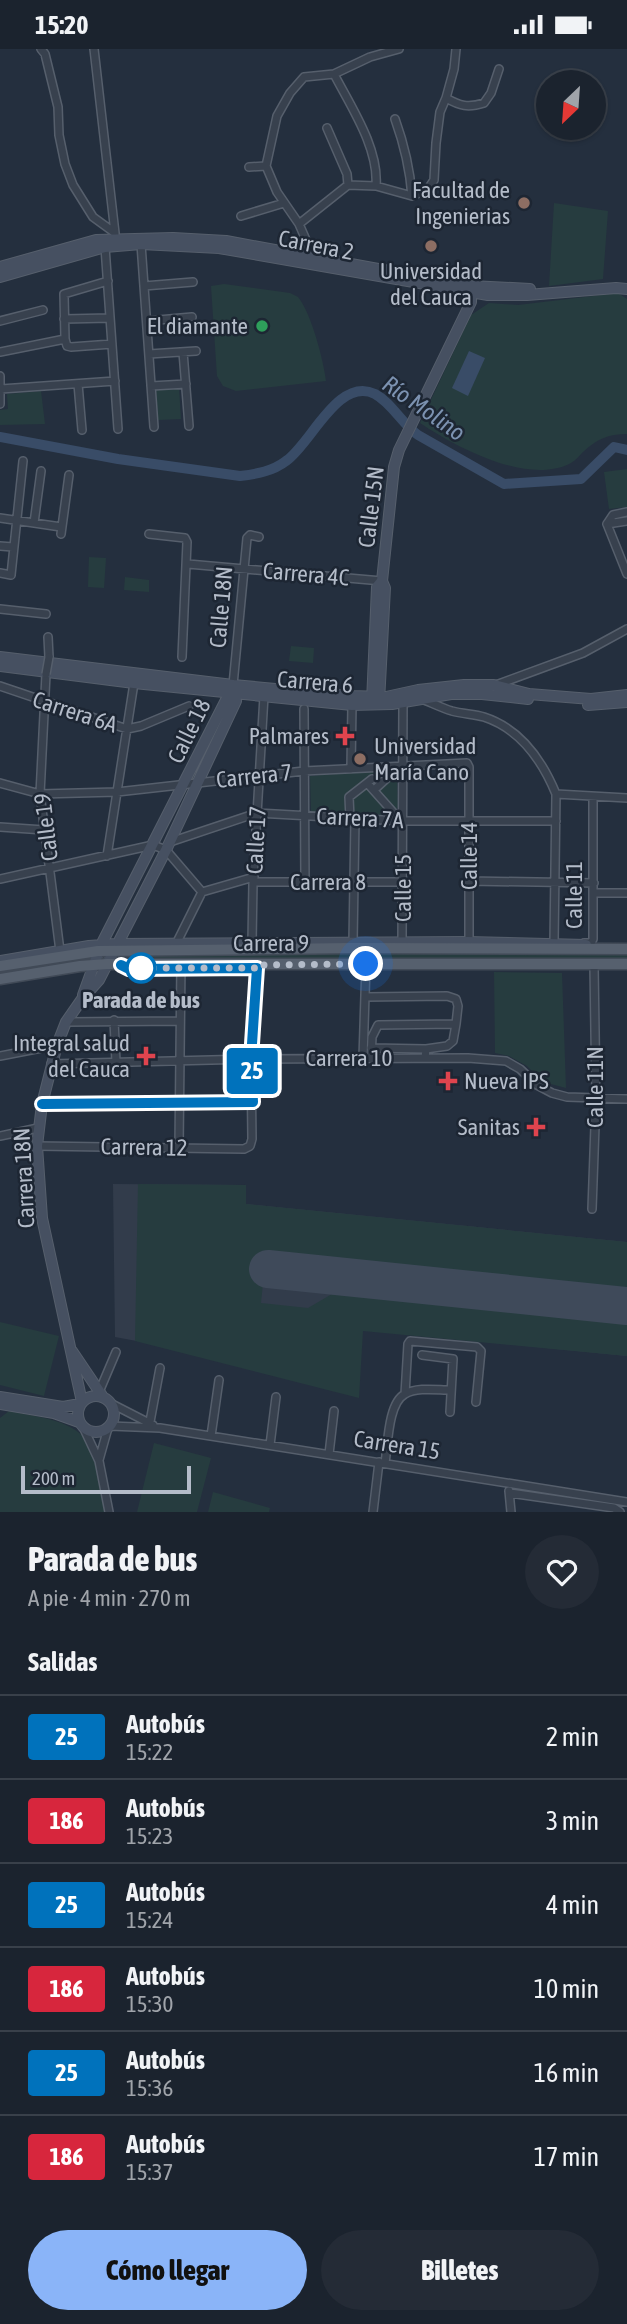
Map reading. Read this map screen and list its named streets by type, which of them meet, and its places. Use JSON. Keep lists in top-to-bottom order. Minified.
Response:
{"streets":{"main road":["Carrera 2","Calle 15N","Carrera 6","Calle 18","Calle 11","Carrera 9","Carrera 18N"],"street":["Carrera 4C","Calle 18N","Carrera 6A","Carrera 7","Carrera 7A","Calle 19","Calle 17","Calle 14","Carrera 8","Calle 15","Carrera 10","Calle 11N","Carrera 12","Carrera 15"]},"crossings":[["Carrera 2","Calle 15N"],["Calle 15N","Carrera 4C"],["Calle 15N","Carrera 6"],["Carrera 4C","Calle 18N"],["Calle 18N","Carrera 6"],["Calle 18N","Calle 18"],["Carrera 6","Calle 18"],["Carrera 6","Calle 17"],["Carrera 6","Calle 15"],["Carrera 6A","Calle 19"],["Calle 18","Carrera 7"],["Calle 18","Carrera 7A"],["Calle 18","Carrera 9"],["Calle 18","Carrera 18N"],["Carrera 7","Calle 19"],["Carrera 7","Calle 17"],["Carrera 7","Calle 14"],["Carrera 7","Calle 15"],["Carrera 7A","Calle 17"],["Carrera 7A","Calle 14"],["Carrera 7A","Calle 15"],["Calle 17","Carrera 8"],["Calle 14","Carrera 9"],["Carrera 8","Calle 15"],["Calle 15","Carrera 9"],["Calle 11","Carrera 9"],["Carrera 9","Calle 11N"],["Carrera 10","Calle 11N"],["Carrera 10","Carrera 18N"],["Carrera 12","Carrera 18N"],["Carrera 18N","Carrera 15"]],"water":["Río Molino"],"places":{"other":["Facultad de Ingenierias","Universidad del Cauca","El diamante","Universidad María Cano","Parada de bus"],"health":["Palmares","Integral salud del Cauca","Nueva IPS","Sanitas"]},"lines":["bus line 25"],"scale_bar":"200 m","north":"bottom left","page":{"status":"15:20","on_map":"25","scale":"200 m","heading":[["Parada de bus","A pie · 4 min · 270 m"],"Salidas"],"list":[{"mark":"25","name":"Autobús","note":"15:22","value":"2 min"},{"mark":"186","name":"Autobús","note":"15:23","value":"3 min"},{"mark":"25","name":"Autobús","note":"15:24","value":"4 min"},{"mark":"186","name":"Autobús","note":"15:30","value":"10 min"},{"mark":"25","name":"Autobús","note":"15:36","value":"16 min"},{"mark":"186","name":"Autobús","note":"15:37","value":"17 min"}],"buttons":["Cómo llegar","Billetes"]}}
